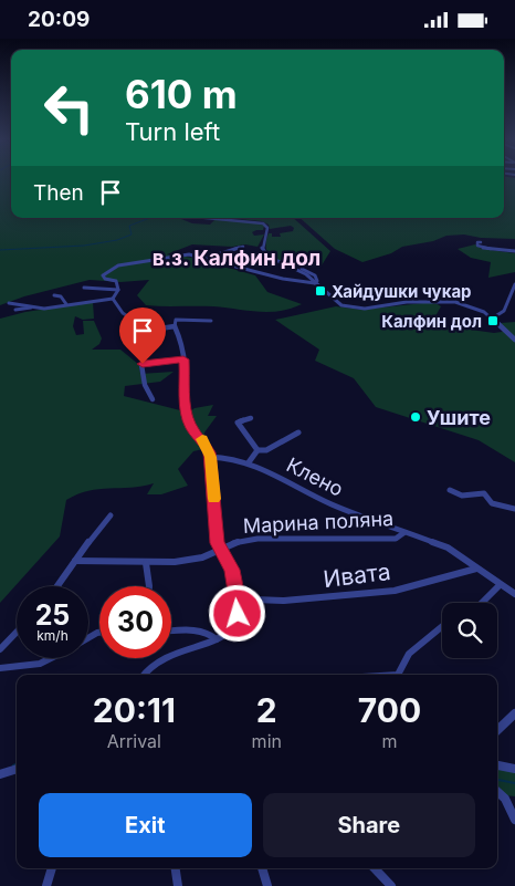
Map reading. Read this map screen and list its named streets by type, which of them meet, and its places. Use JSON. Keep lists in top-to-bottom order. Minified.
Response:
{"streets":{"street":["Клено","Марина поляна","Ивата"]},"crossings":[["Клено","Марина поляна"],["Марина поляна","Ивата"]],"districts":["в.з. Калфин дол"],"places":{"transit":["Хайдушки чукар","Калфин дол"],"other":["Ушите"]},"page":{"status":"20:09","turn":["610 m","Turn left"],"then":"Then","speed":"25 km/h","limit":"30","eta":["20:11","Arrival","2","min","700","m"],"buttons":["Exit","Share"]}}
